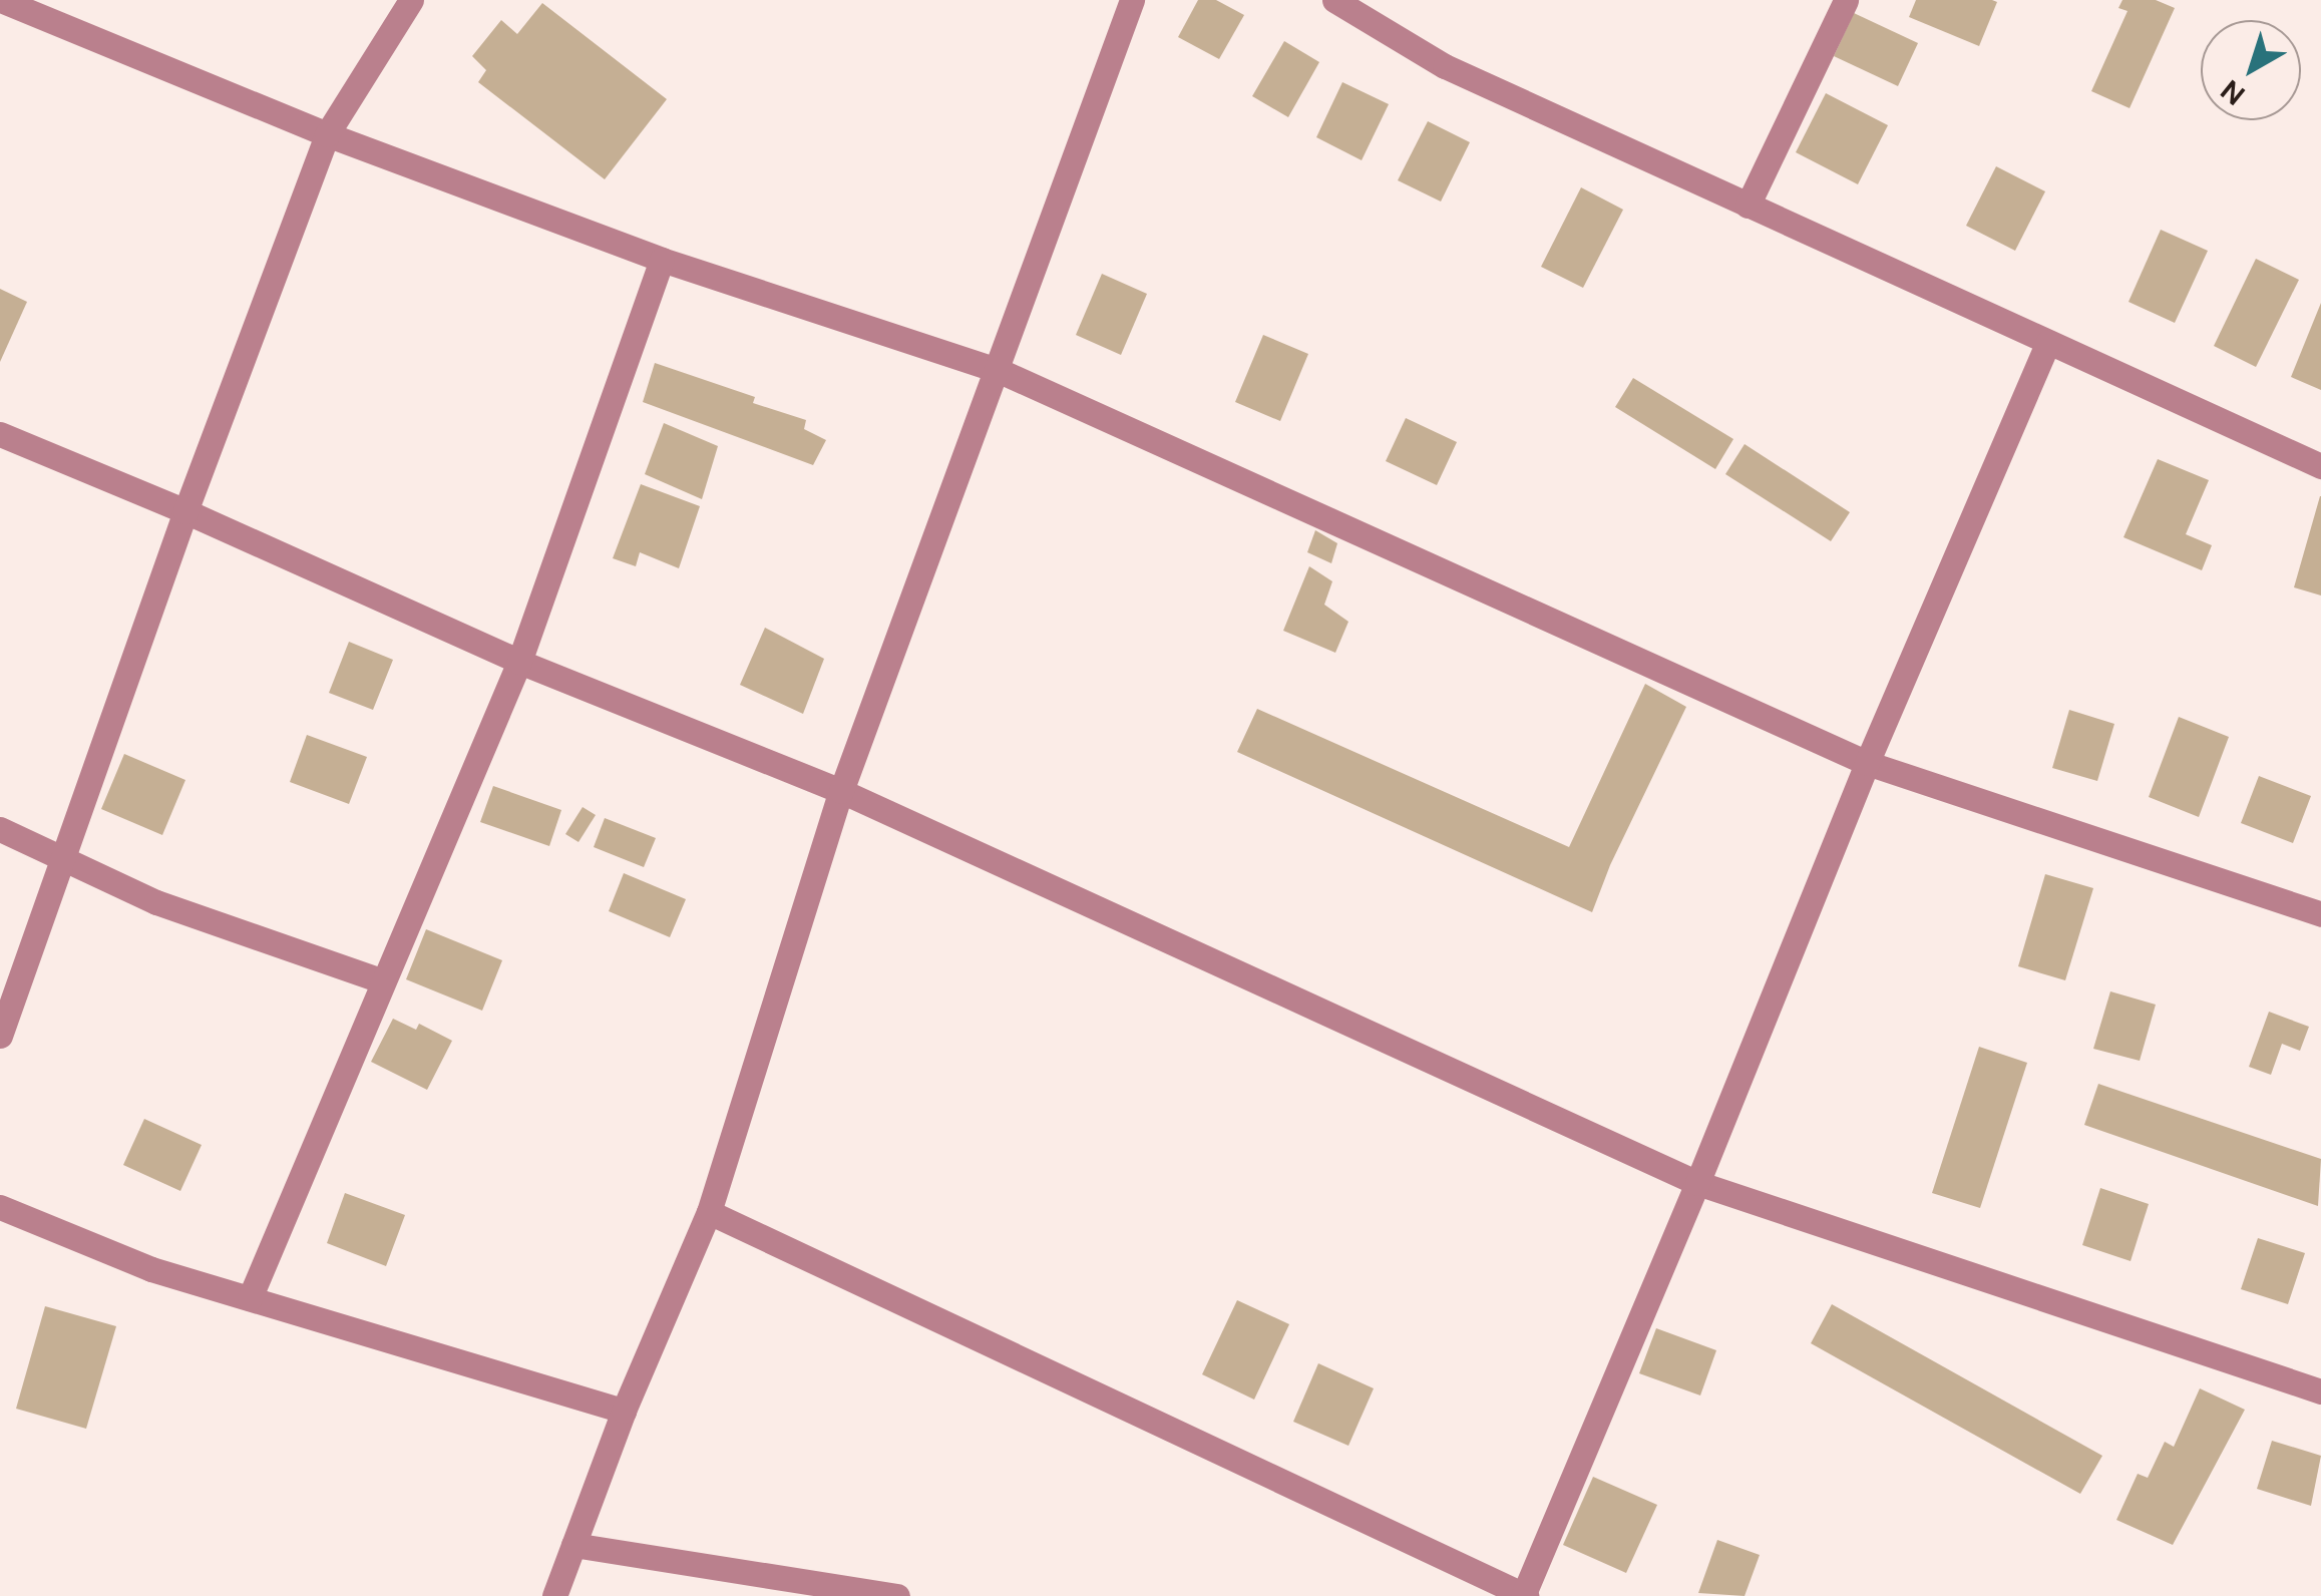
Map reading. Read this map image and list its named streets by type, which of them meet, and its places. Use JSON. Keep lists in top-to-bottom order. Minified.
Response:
{"north":"bottom left"}
